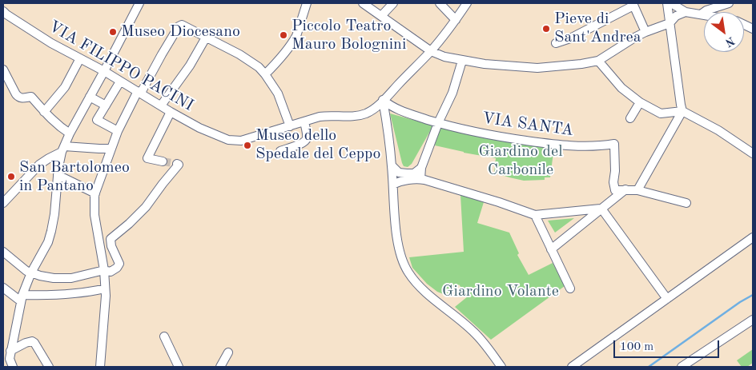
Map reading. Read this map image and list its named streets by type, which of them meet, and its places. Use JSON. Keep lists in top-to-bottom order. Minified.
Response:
{"streets":{"street":["VIA FILIPPO PACINI","VIA SANTA"]},"parks":["Giardino del Carbonile","Giardino Volante"],"places":["Pieve di Sant'Andrea","Museo Diocesano","Piccolo Teatro Mauro Bolognini","Museo dello Spedale del Ceppo","San Bartolomeo in Pantano"],"scale_bar":"100 m","north":"bottom right"}
